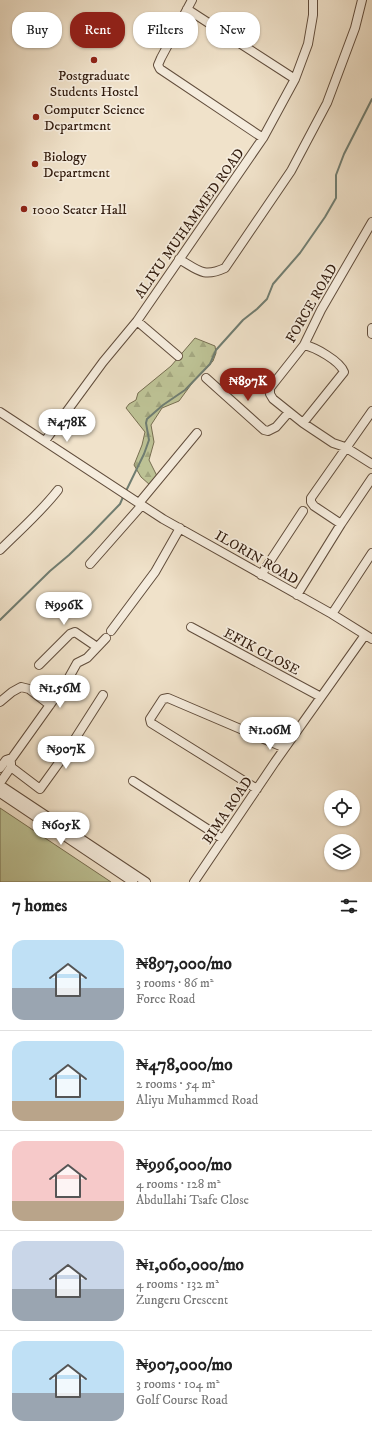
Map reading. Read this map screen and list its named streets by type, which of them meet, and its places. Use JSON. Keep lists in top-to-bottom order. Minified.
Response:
{"streets":{"street":["ALIYU MUHAMMED ROAD","FORCE ROAD","ILORIN ROAD","EFIK CLOSE","BIMA ROAD"]},"crossings":[["ALIYU MUHAMMED ROAD","ILORIN ROAD"],["ILORIN ROAD","BIMA ROAD"],["EFIK CLOSE","BIMA ROAD"]],"places":["Postgraduate Students Hostel","Computer Science Department","Biology Department","1000 Seater Hall"],"page":{"chip":["Buy","Rent","Filters","New"],"price":["₦897K","₦478K","₦996K","₦1.56M","₦1.06M","₦907K","₦605K"],"heading":"7 homes","list":[{"name":"₦897,000/mo","note":"3 rooms · 86 m² · Force Road"},{"name":"₦478,000/mo","note":"2 rooms · 54 m² · Aliyu Muhammed Road"},{"name":"₦996,000/mo","note":"4 rooms · 128 m² · Abdullahi Tsafe Close"},{"name":"₦1,060,000/mo","note":"4 rooms · 132 m² · Zungeru Crescent"},{"name":"₦907,000/mo","note":"3 rooms · 104 m² · Golf Course Road"}]}}
